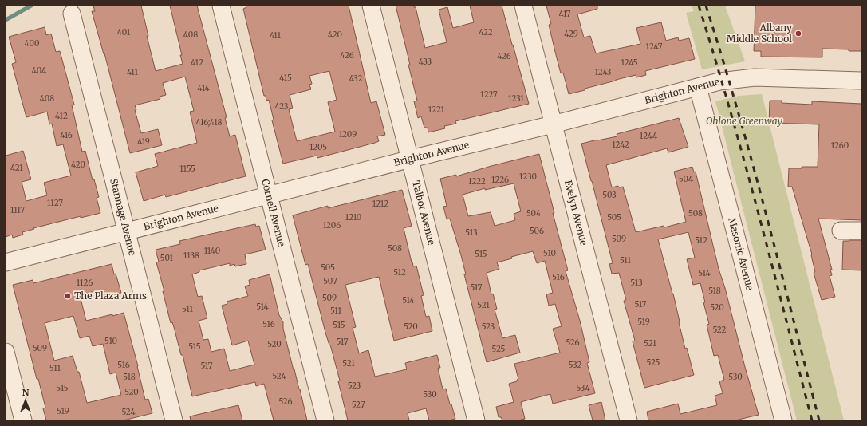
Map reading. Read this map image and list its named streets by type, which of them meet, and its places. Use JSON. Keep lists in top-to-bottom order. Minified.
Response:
{"streets":{"street":["Brighton Avenue","Cornell Avenue","Talbot Avenue","Evelyn Avenue","Stannage Avenue","Masonic Avenue"]},"crossings":[["Brighton Avenue","Cornell Avenue"],["Brighton Avenue","Talbot Avenue"],["Brighton Avenue","Evelyn Avenue"],["Brighton Avenue","Stannage Avenue"],["Brighton Avenue","Masonic Avenue"]],"parks":["Ohlone Greenway"],"places":["Albany Middle School","The Plaza Arms"],"house_numbers":["417","401","422","429","408","420","411","400","1247","426","426","433","412","1245","404","411","1243","415","432","414","1227","408","1231","423","1221","412","416;418","1209","416","1244","419","1242","1260","1205","420","421","1155","1230","504","1226","1222","503","1127","1212","1117","504","508","1210","505","1206","506","513","509","512","508","1140","510","515","1138","501","511","505","512","514","516","507","1126","513","517","518","509","514","517","521","514","520","511","511","519","516","515","520","523","522","510","517","526","521","520","515","509","525","525","521","516","532","517","511","524","518","530","523","515","534","520","530","526","527","519","524"],"north":"top"}
